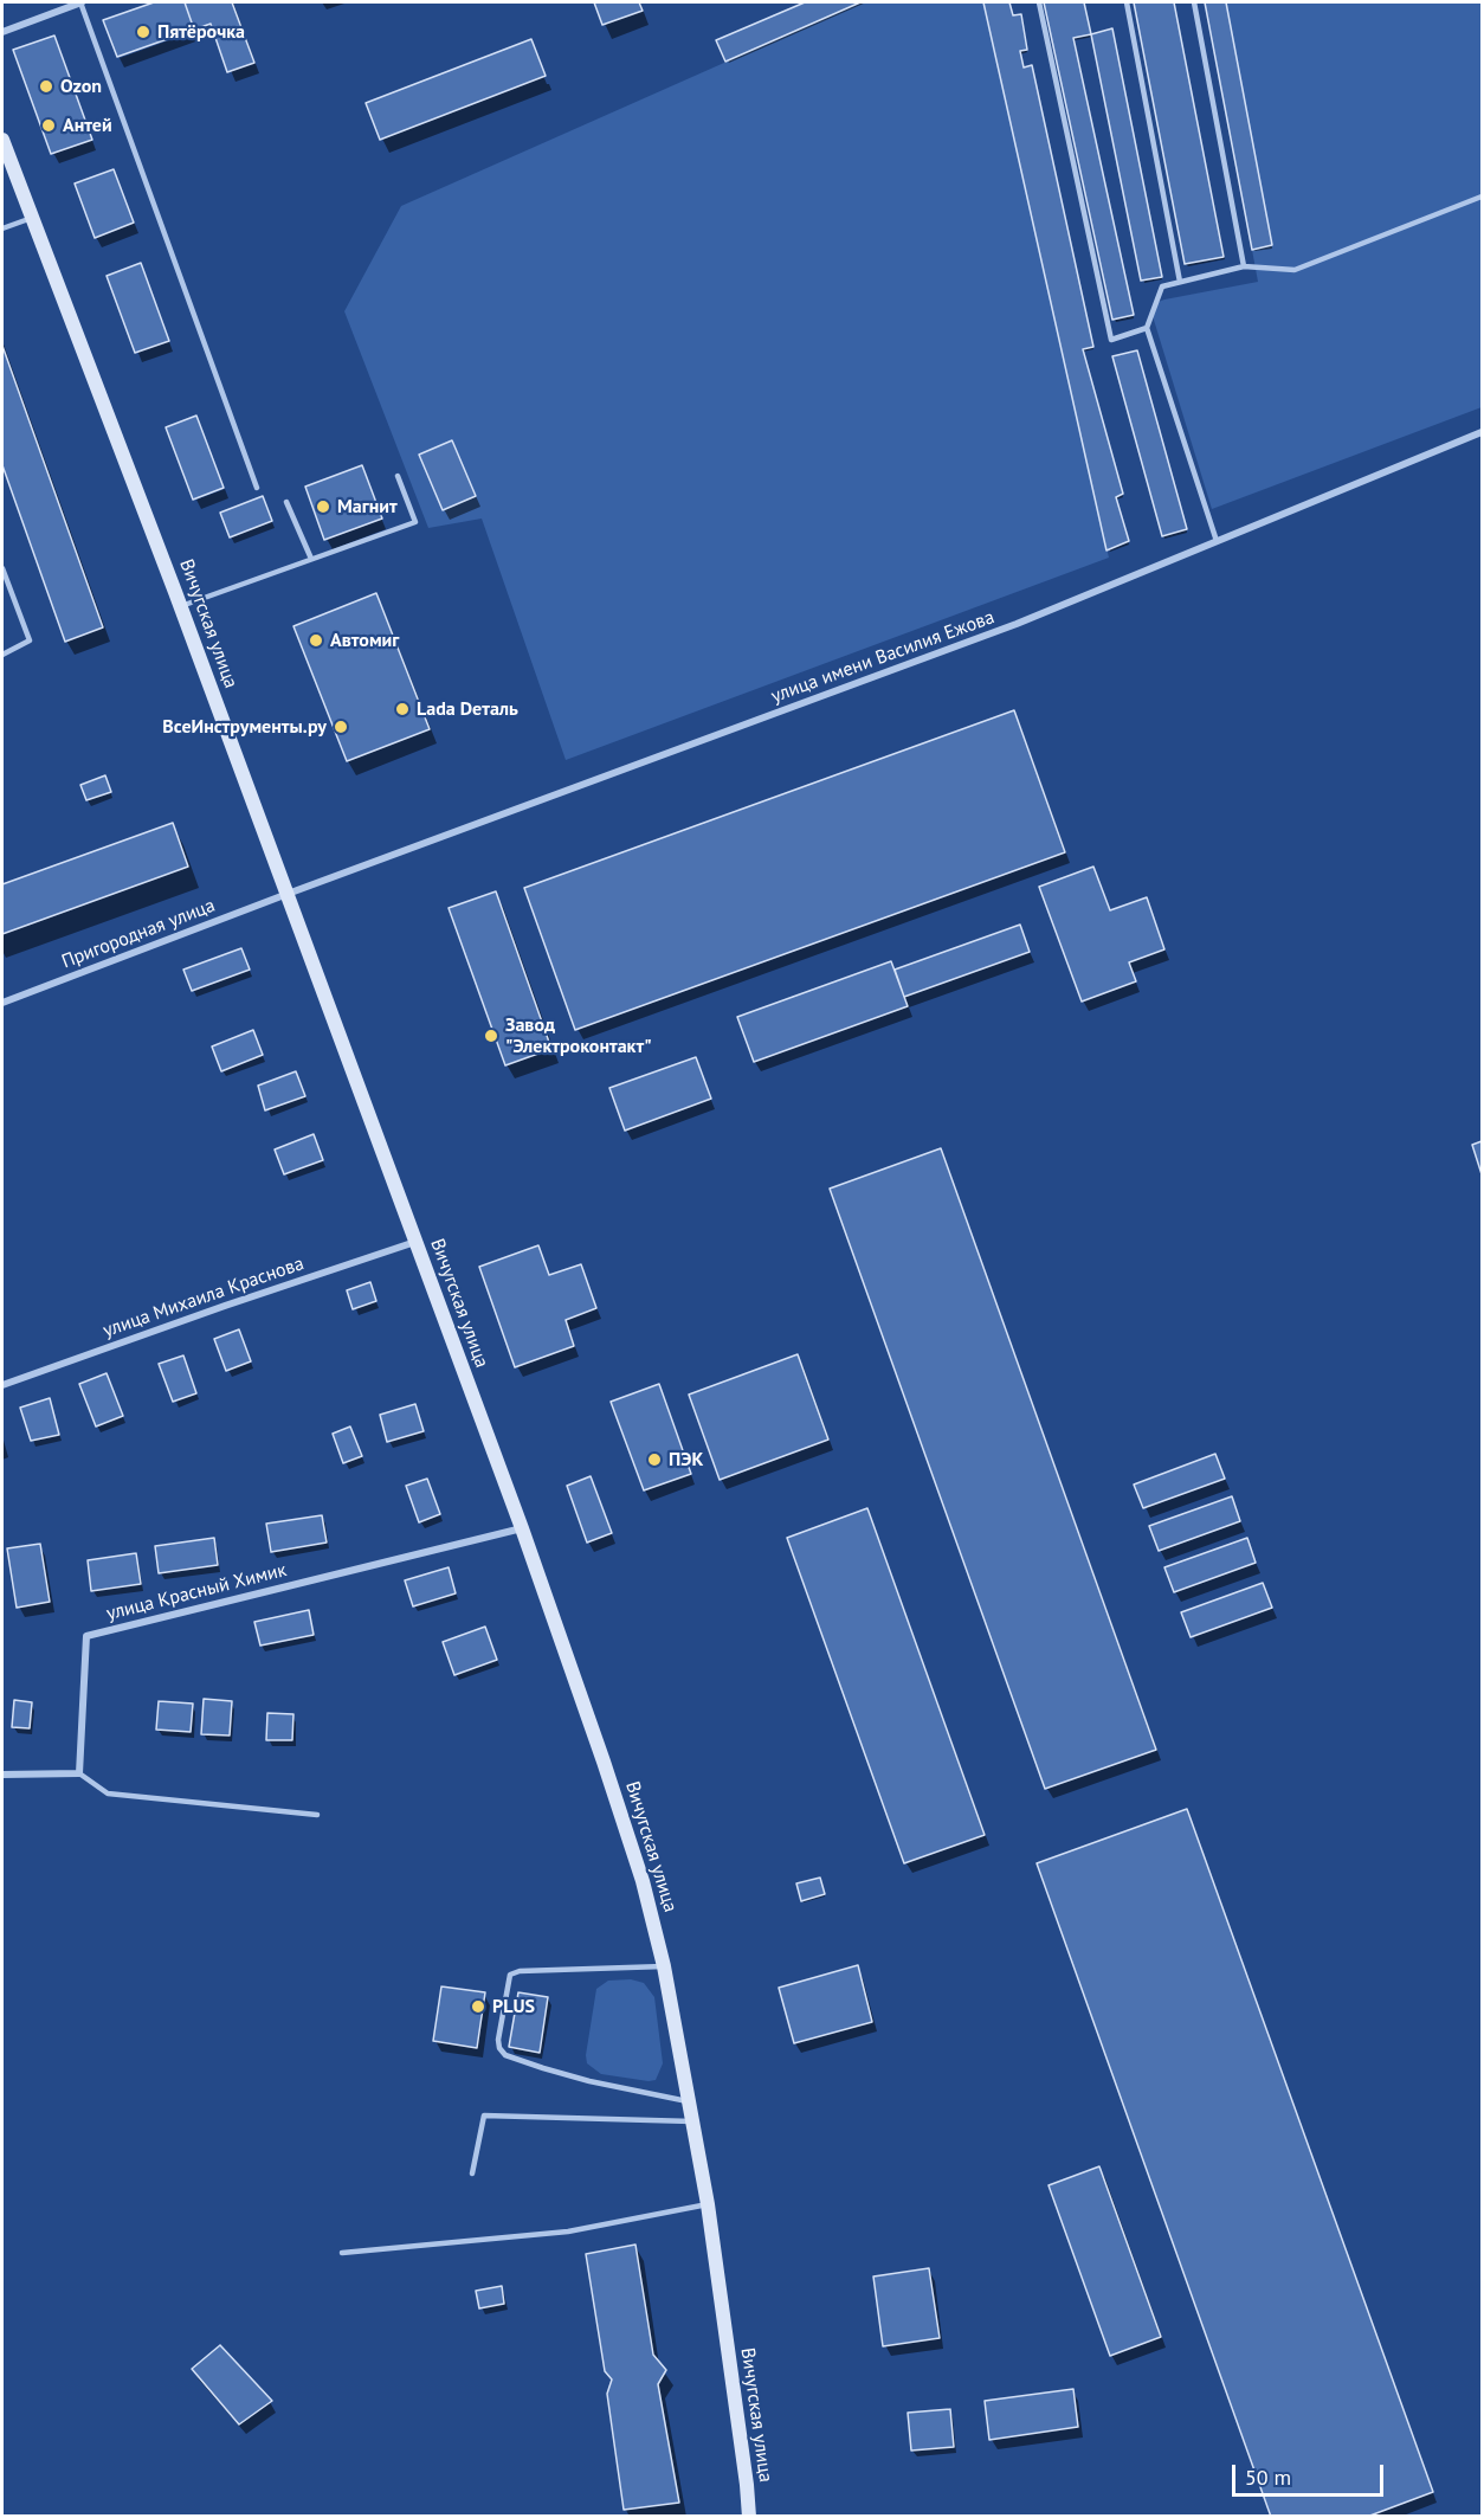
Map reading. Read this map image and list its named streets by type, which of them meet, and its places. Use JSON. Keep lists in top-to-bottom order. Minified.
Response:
{"streets":{"main road":["Вичугская улица"],"street":["улица имени Василия Ежова","Пригородная улица","улица Михаила Краснова","улица Красный Химик"]},"crossings":[["Вичугская улица","улица имени Василия Ежова"],["Вичугская улица","Пригородная улица"],["Вичугская улица","улица Михаила Краснова"],["Вичугская улица","улица Красный Химик"],["улица имени Василия Ежова","Пригородная улица"]],"places":["Пятёрочка","Ozon","Антей","Магнит","Автомиг","Lada Dеталь","ВсеИнструменты.ру","Завод \"Электроконтакт\"","ПЭК","PLUS"],"scale_bar":"50 m"}
